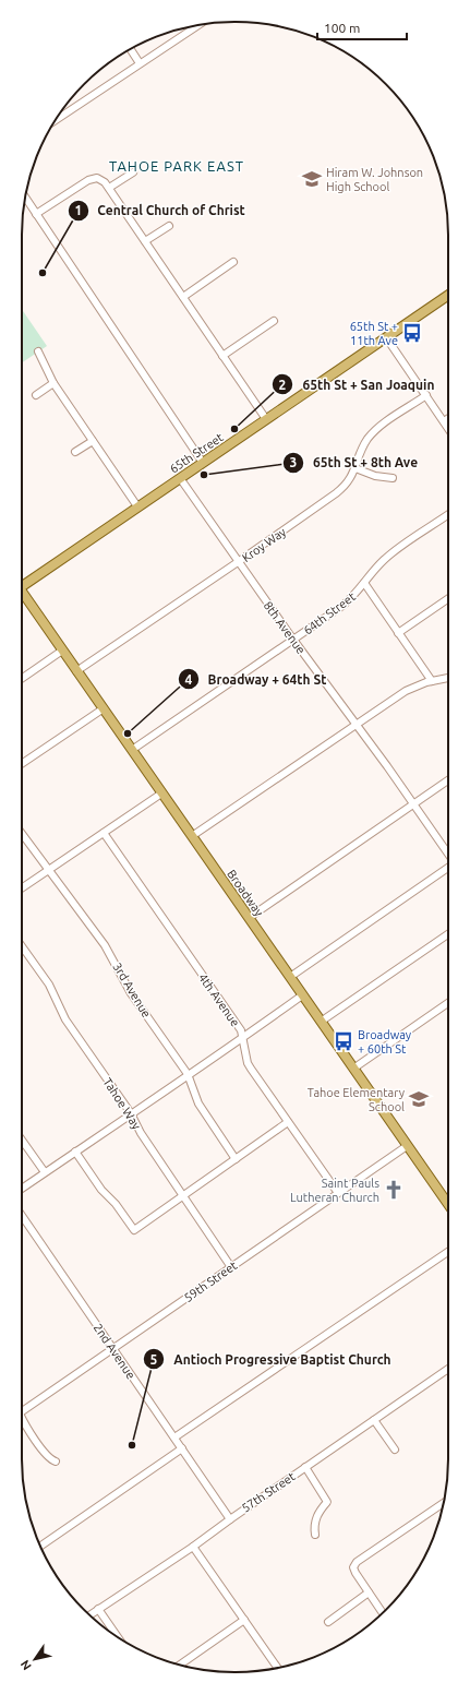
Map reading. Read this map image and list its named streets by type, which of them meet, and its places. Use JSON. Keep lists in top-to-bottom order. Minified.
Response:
{"streets":{"main road":["65th Street","Broadway"],"street":["Kroy Way","64th Street","8th Avenue","3rd Avenue","4th Avenue","Tahoe Way","59th Street","2nd Avenue","57th Street"]},"crossings":[["65th Street","8th Avenue"],["Kroy Way","8th Avenue"],["Kroy Way","Broadway"],["64th Street","8th Avenue"],["64th Street","Broadway"],["Broadway","59th Street"],["4th Avenue","59th Street"],["Tahoe Way","59th Street"],["59th Street","2nd Avenue"],["2nd Avenue","57th Street"]],"districts":["TAHOE PARK EAST"],"places":{"school or university":["Hiram W. Johnson High School","Tahoe Elementary School"],"other":["Central Church of Christ","65th St + San Joaquin","65th St + 8th Ave","Broadway + 64th St","Antioch Progressive Baptist Church"],"bus stop":["65th St + 11th Ave","Broadway + 60th St"],"church":["Saint Pauls Lutheran Church"]},"scale_bar":"100 m","north":"bottom left"}
